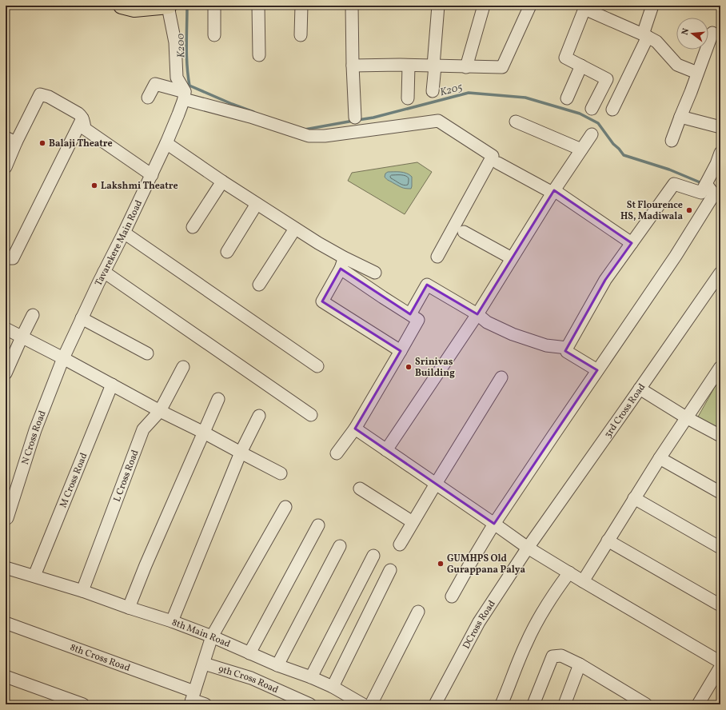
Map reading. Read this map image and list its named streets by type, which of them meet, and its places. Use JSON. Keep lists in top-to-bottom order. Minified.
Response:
{"streets":{"street":["Tavarekere Main Road","3rd Cross Road","N Cross Road","L Cross Road","M Cross Road","DCross Road","8th Main Road","8th Cross Road","9th Cross Road"]},"crossings":[["Tavarekere Main Road","N Cross Road"],["3rd Cross Road","DCross Road"],["L Cross Road","8th Main Road"],["M Cross Road","8th Main Road"]],"water":["K200","K205"],"places":["Balaji Theatre","Lakshmi Theatre","St Flourence HS, Madiwala","Srinivas Building","GUMHPS Old Gurappana Palya"],"north":"left"}
